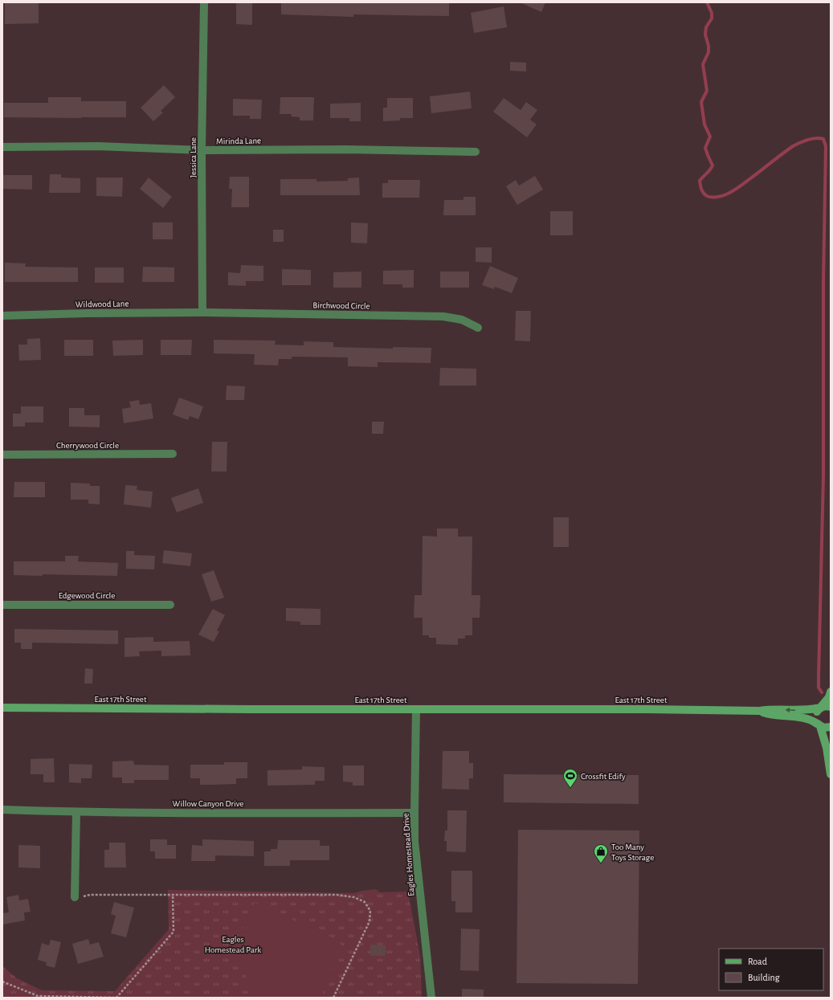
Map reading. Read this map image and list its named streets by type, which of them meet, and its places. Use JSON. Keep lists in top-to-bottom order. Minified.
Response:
{"streets":{"main road":["East 17th Street"],"street":["Mirinda Lane","Jessica Lane","Wildwood Lane","Birchwood Circle","Cherrywood Circle","Edgewood Circle","Willow Canyon Drive","Eagles Homestead Drive"]},"crossings":[["Mirinda Lane","Jessica Lane"],["Jessica Lane","Wildwood Lane"],["Jessica Lane","Birchwood Circle"],["Wildwood Lane","Birchwood Circle"],["East 17th Street","Eagles Homestead Drive"],["Willow Canyon Drive","Eagles Homestead Drive"]],"parks":["Eagles Homestead Park"],"places":{"sports":["Crossfit Edify"],"shop":["Too Many Toys Storage"]},"legend":["Road","Building"]}
